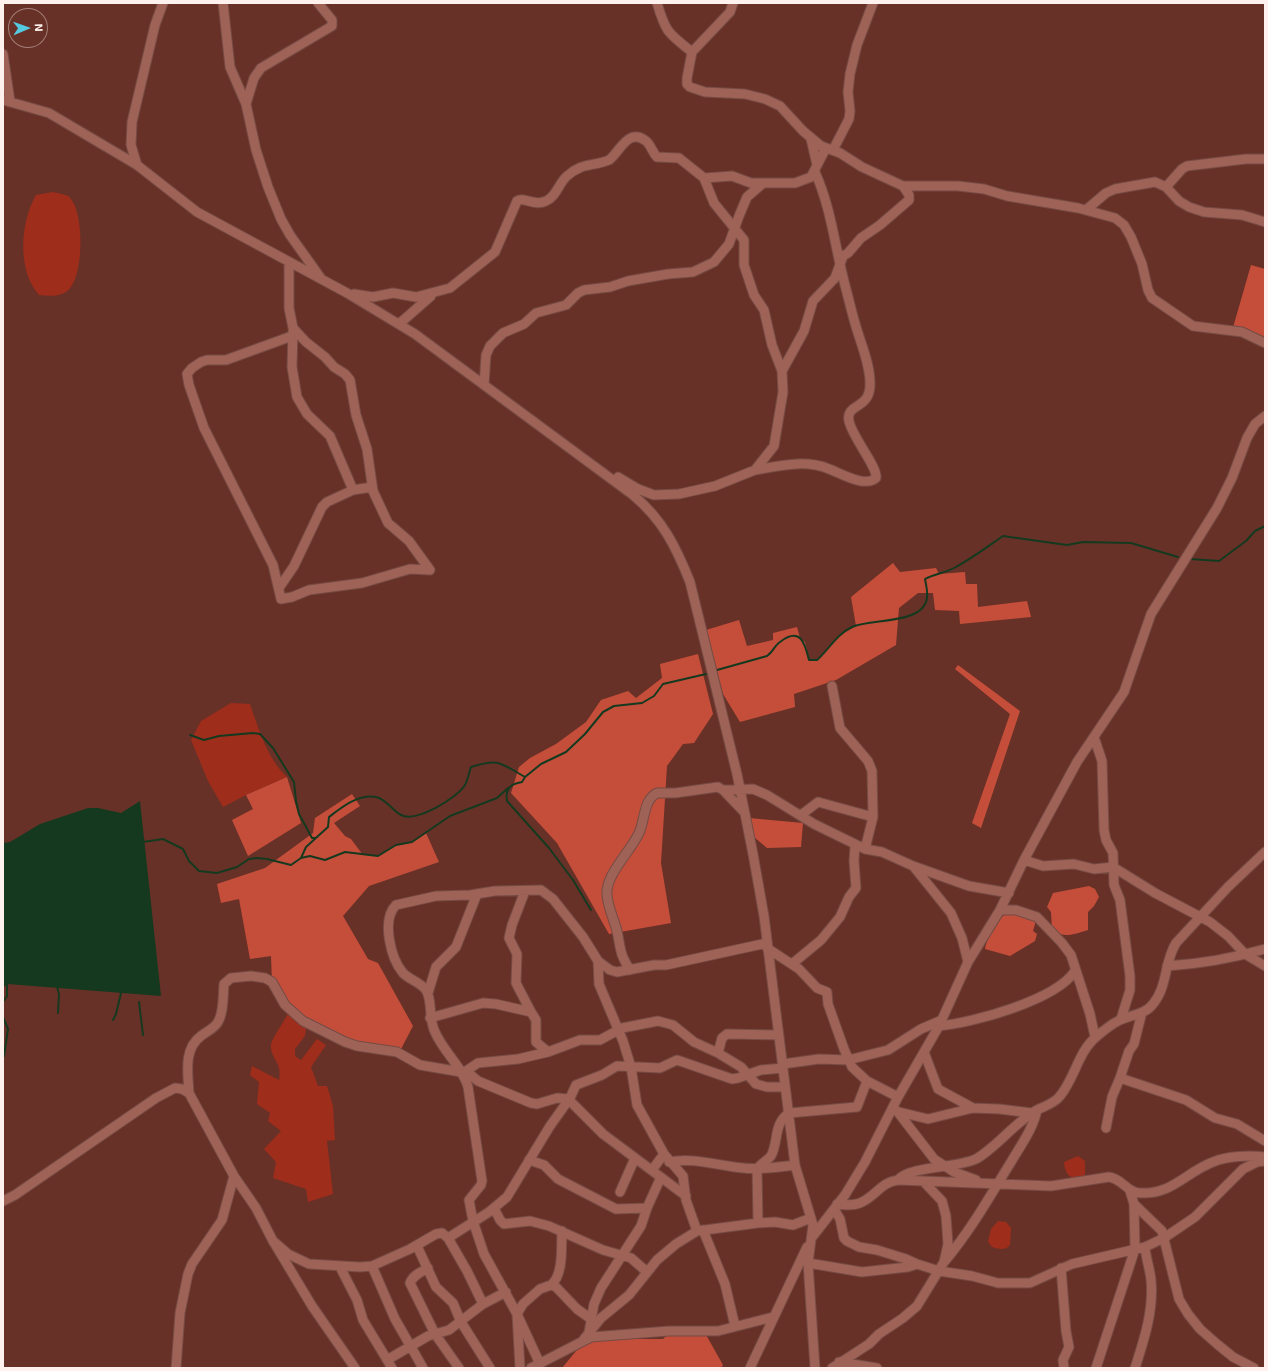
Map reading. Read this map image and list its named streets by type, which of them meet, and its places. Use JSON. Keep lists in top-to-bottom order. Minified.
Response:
{"north":"right"}
